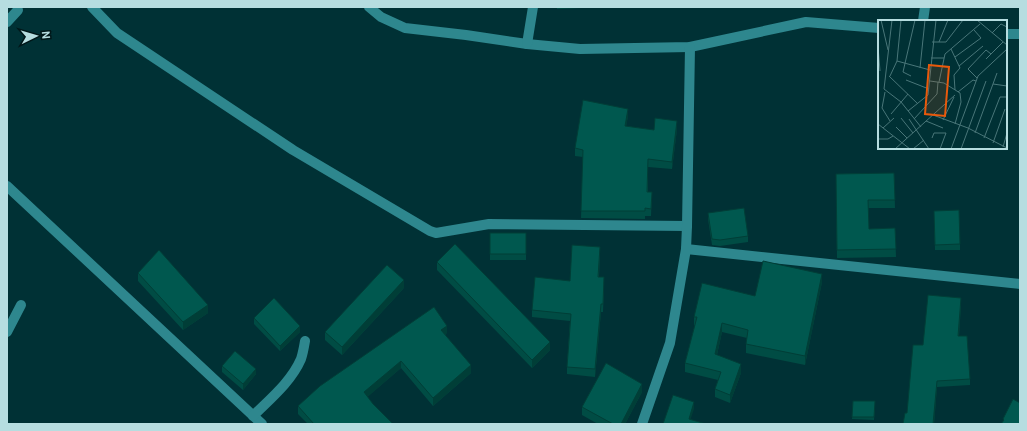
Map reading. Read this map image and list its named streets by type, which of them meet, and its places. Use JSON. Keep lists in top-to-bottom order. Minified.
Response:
{"north":"right"}
